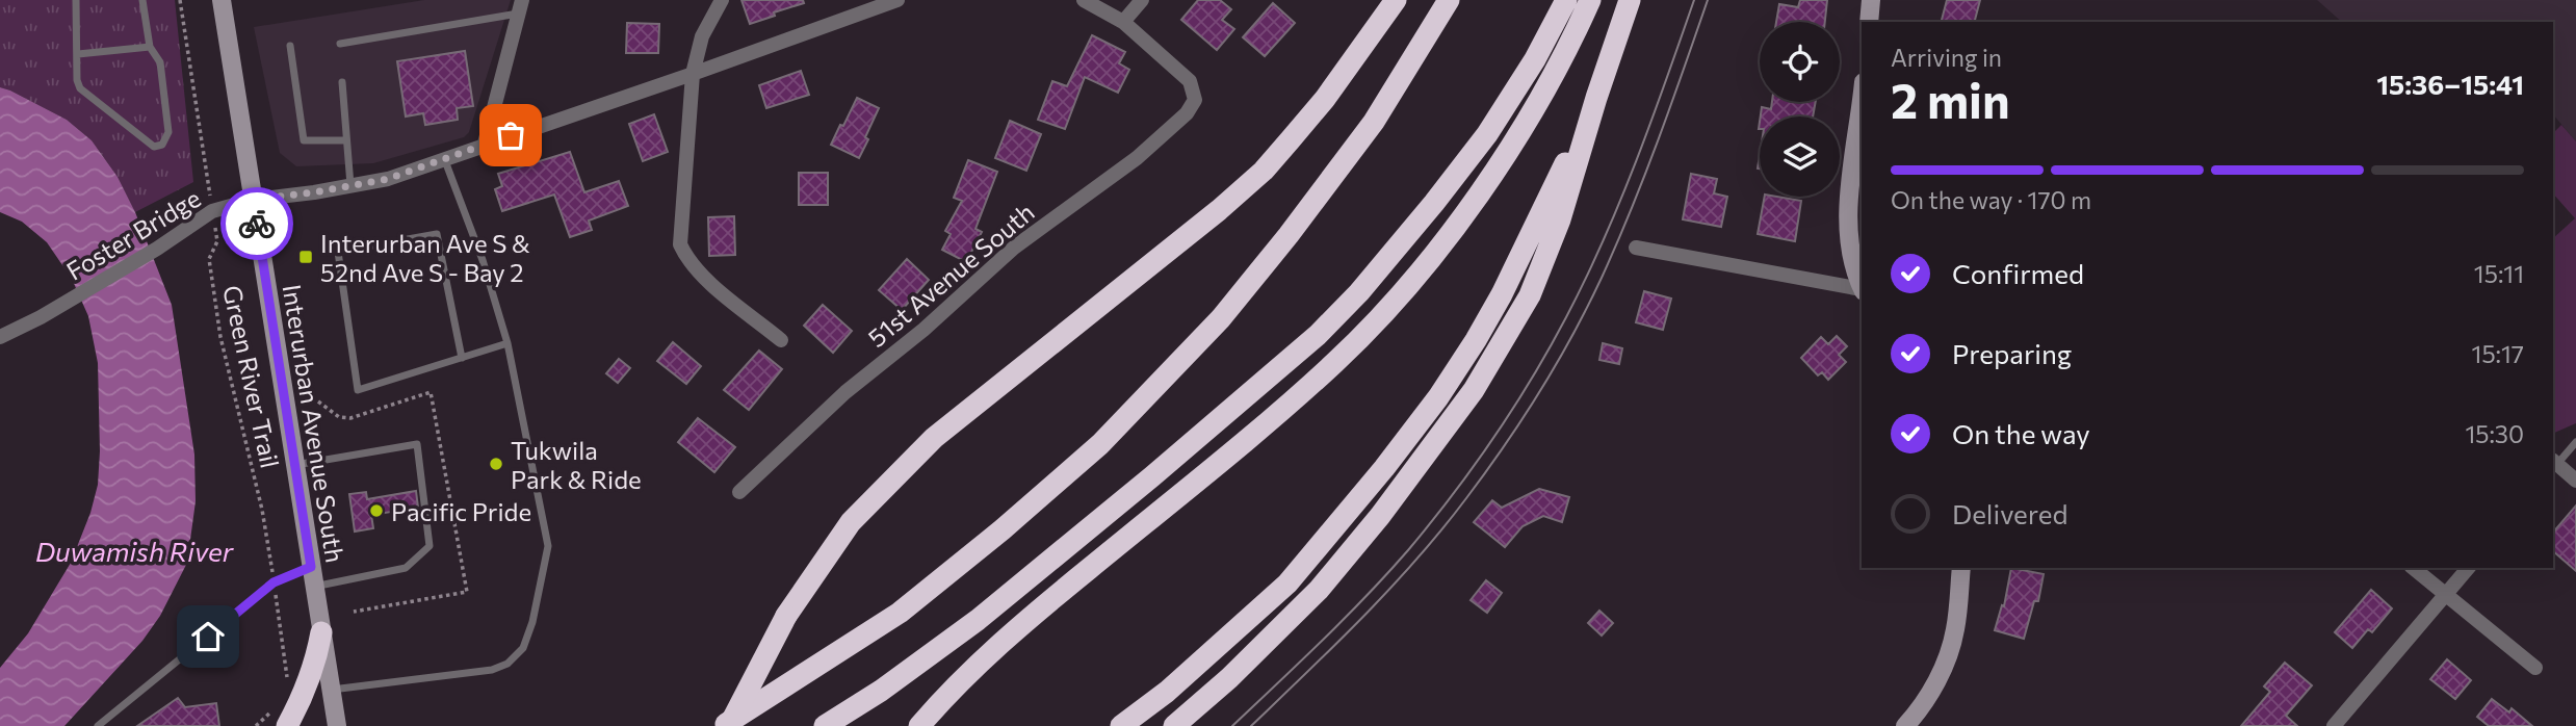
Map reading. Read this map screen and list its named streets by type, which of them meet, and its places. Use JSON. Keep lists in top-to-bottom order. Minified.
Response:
{"streets":{"main road":["Interurban Avenue South"],"street":["Foster Bridge","51st Avenue South"],"path":["Green River Trail"]},"crossings":[["Foster Bridge","Interurban Avenue South"]],"water":["Duwamish River"],"places":{"transit":["Interurban Ave S & 52nd Ave S - Bay 2"],"other":["Tukwila Park & Ride","Pacific Pride"]},"page":{"heading":["2 min","Arriving in","15:36–15:41"],"bar":"On the way · 170 m","list":[["Confirmed","15:11"],["Preparing","15:17"],["On the way","15:30"],"Delivered"]}}
